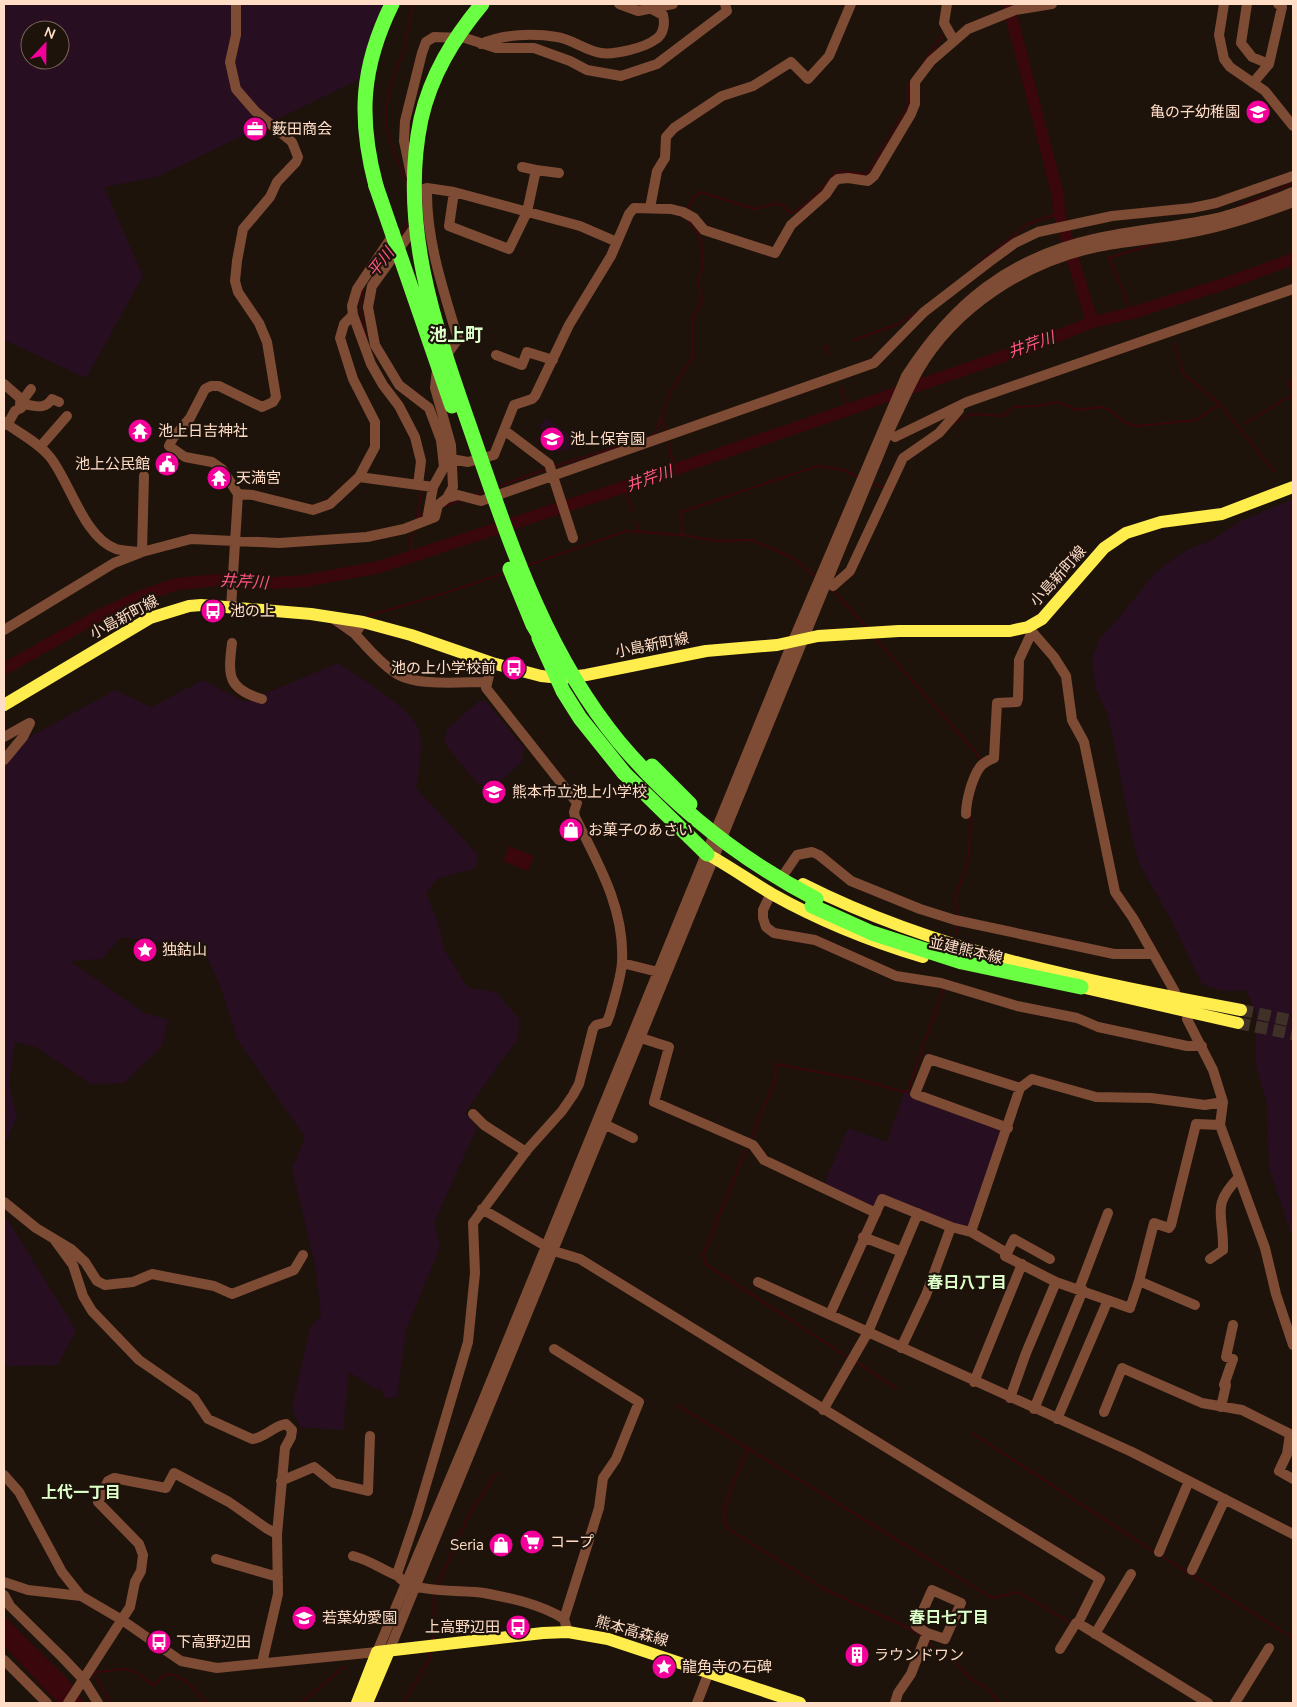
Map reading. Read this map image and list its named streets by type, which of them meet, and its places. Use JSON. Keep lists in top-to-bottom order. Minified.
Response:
{"streets":{"main road":["小島新町線","並建熊本線","熊本高森線"]},"districts":["池上町","春日八丁目","上代一丁目","春日七丁目"],"water":["平川","井芹川"],"places":{"school or university":["亀の子幼稚園","池上保育園","熊本市立池上小学校","若葉幼愛園"],"office":["薮田商会"],"temple":["池上日吉神社","天満宮"],"public building":["池上公民館"],"bus stop":["池の上","池の上小学校前","上高野辺田","下高野辺田"],"shop":["お菓子のあさい","Seria"],"place":["独鈷山","龍角寺の石碑"],"supermarket":["コープ"],"building":["ラウンドワン"]},"north":"top"}
